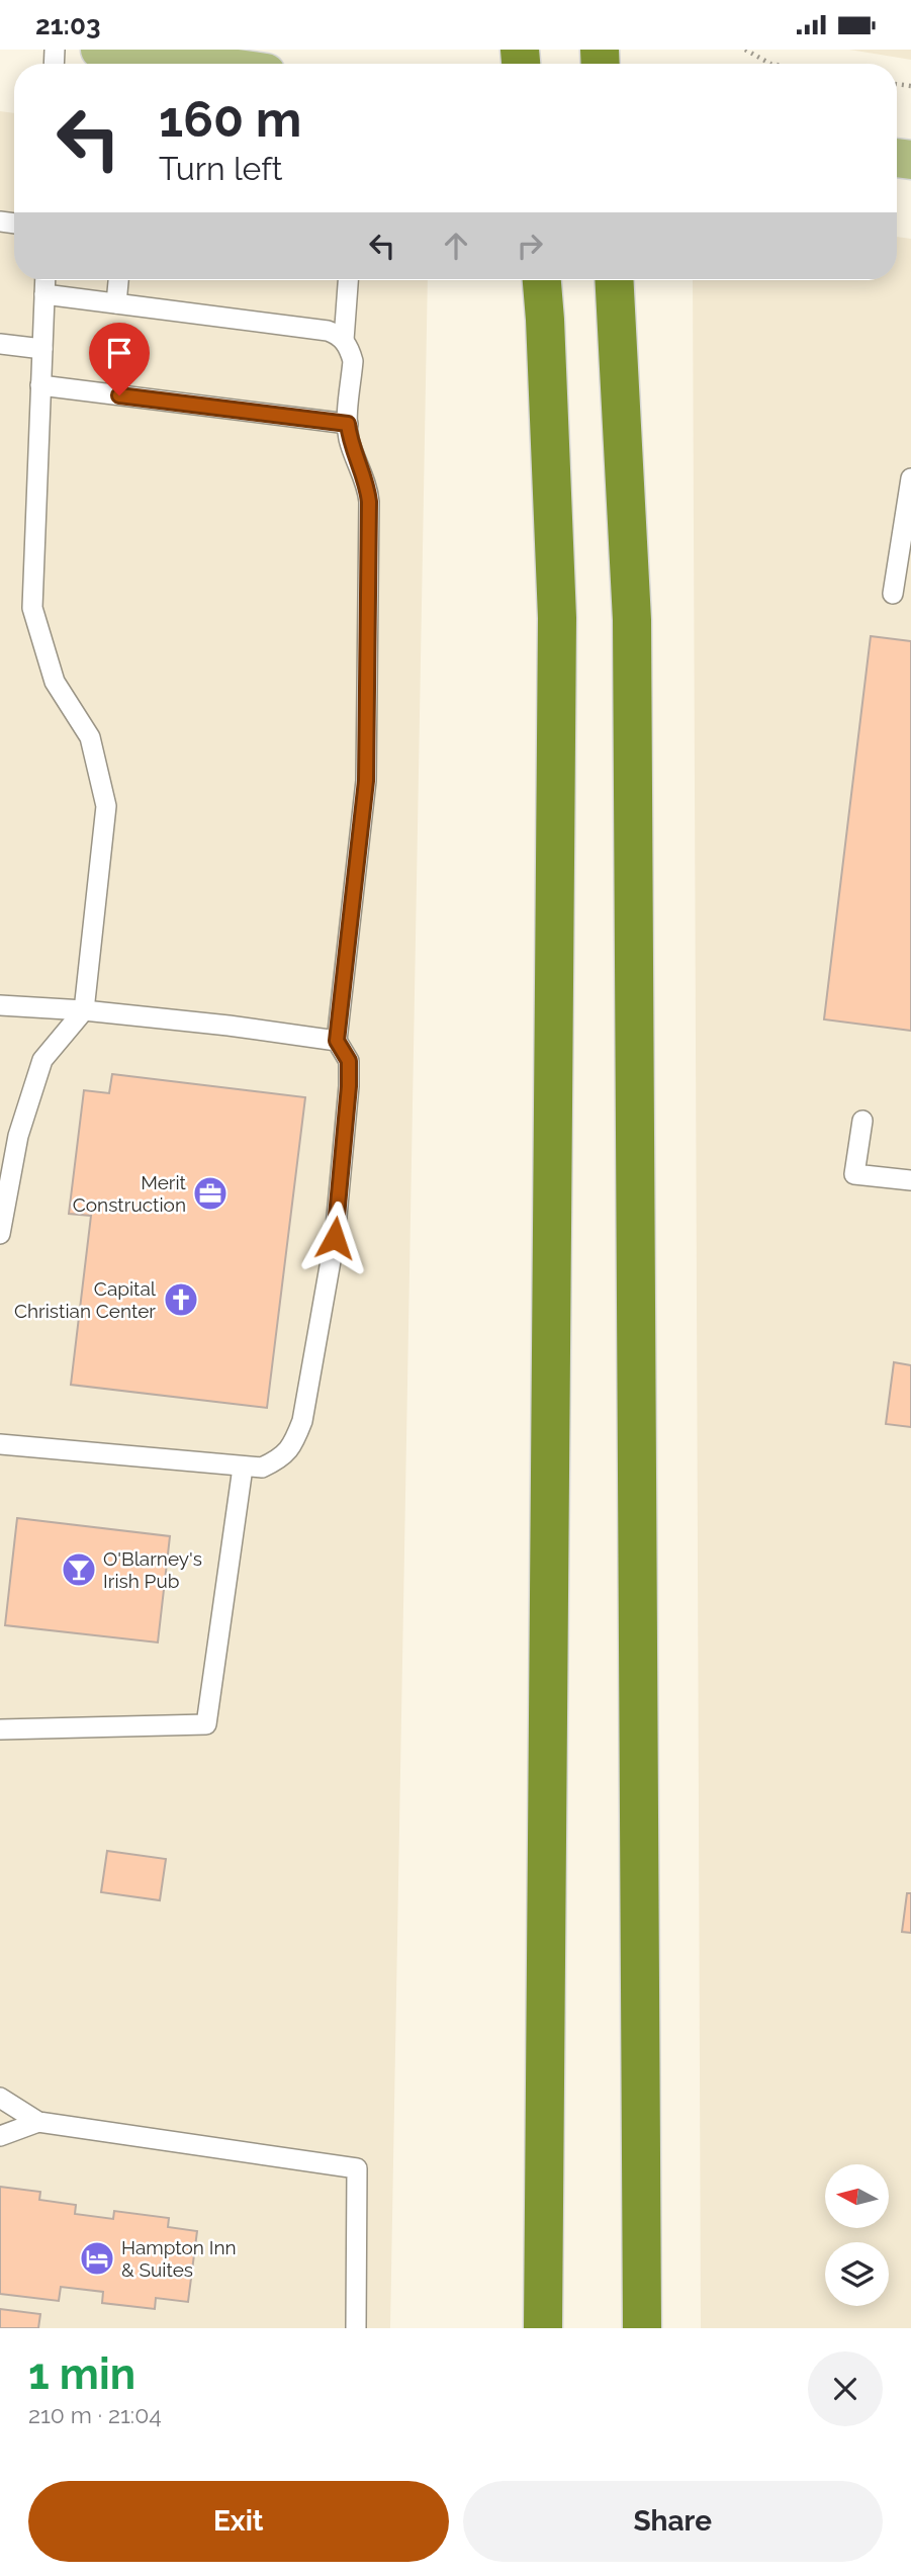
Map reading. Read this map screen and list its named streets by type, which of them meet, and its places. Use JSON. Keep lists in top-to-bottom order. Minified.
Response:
{"places":{"office":["Merit Construction"],"church":["Capital Christian Center"],"bar":["O'Blarney's Irish Pub"],"hotel":["Hampton Inn & Suites"]},"north":"left","page":{"status":"21:03","turn":["160 m","Turn left"],"heading":["1 min","210 m · 21:04"],"buttons":["Exit","Share"]}}
